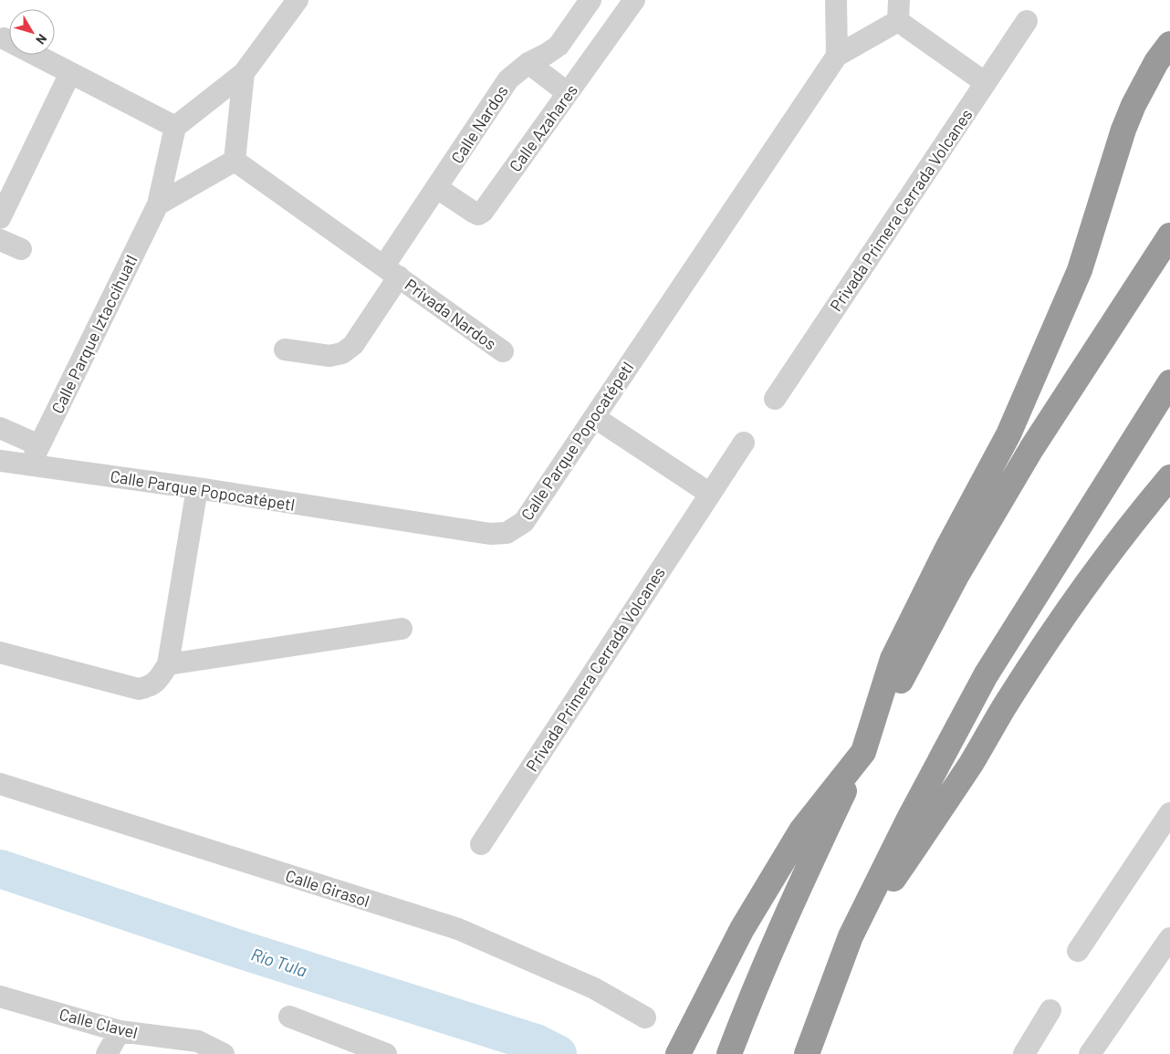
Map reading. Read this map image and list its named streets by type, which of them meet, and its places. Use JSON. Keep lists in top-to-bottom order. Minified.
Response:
{"streets":{"street":["Calle Nardos","Calle Azahares","Privada Primera Cerrada Volcanes","Privada Nardos","Calle Parque Iztaccíhuatl","Calle Parque Popocatépetl","Calle Girasol","Calle Clavel"]},"crossings":[["Calle Nardos","Calle Azahares"],["Calle Nardos","Privada Nardos"],["Calle Parque Iztaccíhuatl","Calle Parque Popocatépetl"]],"water":["Río Tula"],"north":"bottom right"}
